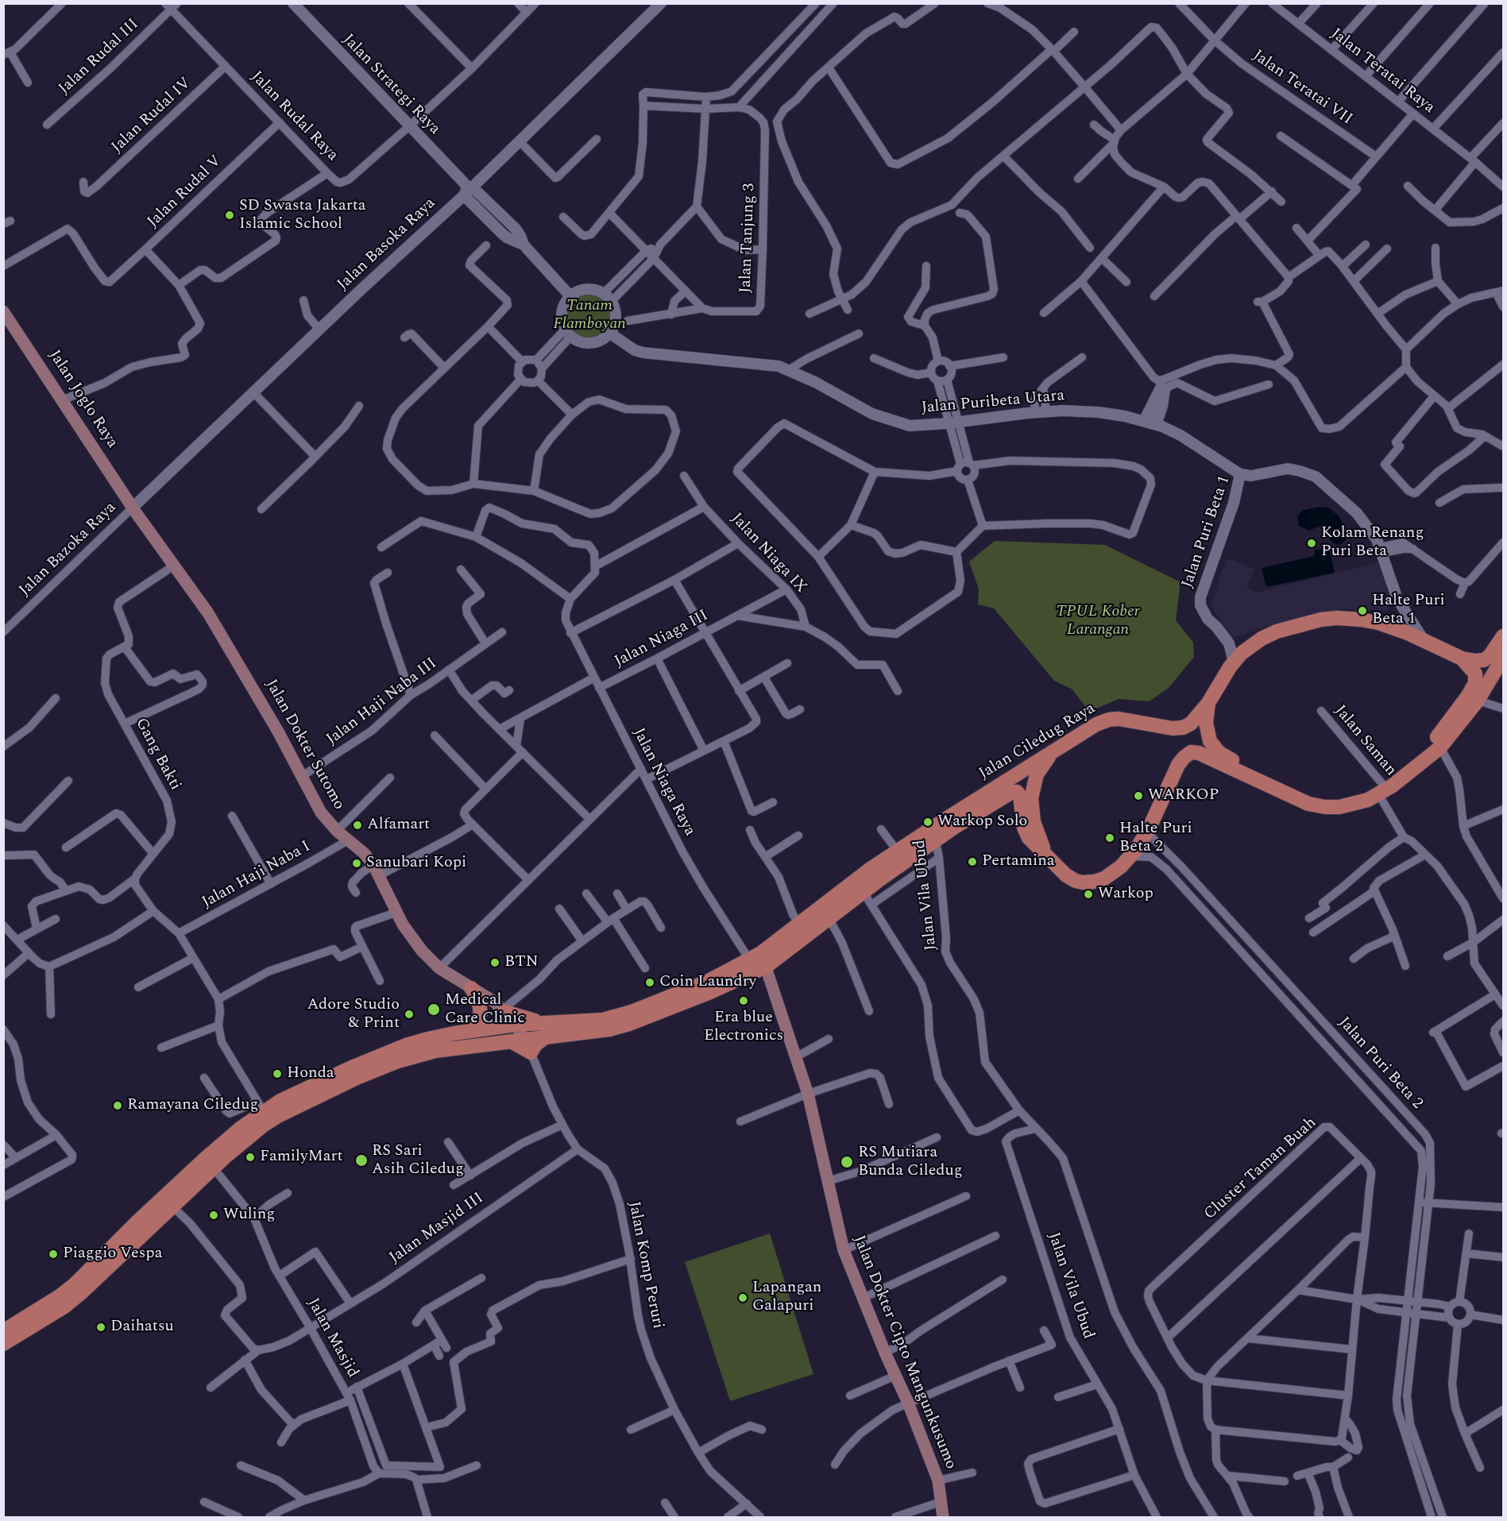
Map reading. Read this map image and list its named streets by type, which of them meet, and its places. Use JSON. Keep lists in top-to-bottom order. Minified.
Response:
{"streets":{"main road":["Jalan Joglo Raya","Jalan Ciledug Raya","Jalan Dokter Sutomo","Jalan Dokter Cipto Mangunkusumo"],"street":["Jalan Rudal III","Jalan Teratai Raya","Jalan Strategi Raya","Jalan Teratai VII","Jalan Rudal IV","Jalan Rudal Raya","Jalan Rudal V","Jalan Tanjung 3","Jalan Basoka Raya","Jalan Puribeta Utara","Jalan Puri Beta 1","Jalan Bazoka Raya","Jalan Niaga IX","Jalan Niaga III","Jalan Haji Naba III","Jalan Saman","Gang Bakti","Jalan Niaga Raya","Jalan Haji Naba I","Jalan Vila Ubud","Jalan Puri Beta 2","Cluster Taman Buah","Jalan Masjid III","Jalan Komp Peruri","Jalan Masjid"]},"crossings":[["Jalan Rudal III","Jalan Rudal Raya"],["Jalan Strategi Raya","Jalan Rudal Raya"],["Jalan Strategi Raya","Jalan Basoka Raya"],["Jalan Rudal IV","Jalan Rudal Raya"],["Jalan Rudal Raya","Jalan Rudal V"],["Jalan Basoka Raya","Jalan Joglo Raya"],["Jalan Basoka Raya","Jalan Bazoka Raya"],["Jalan Basoka Raya","Jalan Dokter Sutomo"],["Jalan Joglo Raya","Jalan Bazoka Raya"],["Jalan Joglo Raya","Jalan Dokter Sutomo"],["Jalan Puribeta Utara","Jalan Puri Beta 1"],["Jalan Puri Beta 1","Jalan Ciledug Raya"],["Jalan Bazoka Raya","Jalan Dokter Sutomo"],["Jalan Niaga IX","Jalan Niaga III"],["Jalan Niaga III","Jalan Niaga Raya"],["Jalan Haji Naba III","Jalan Dokter Sutomo"],["Jalan Ciledug Raya","Jalan Vila Ubud"],["Jalan Dokter Sutomo","Jalan Haji Naba I"],["Jalan Niaga Raya","Jalan Dokter Cipto Mangunkusumo"],["Jalan Masjid III","Jalan Komp Peruri"],["Jalan Masjid III","Jalan Masjid"]],"parks":["Tanam Flamboyan","TPUL Kober Larangan"],"places":["SD Swasta Jakarta Islamic School","Kolam Renang Puri Beta","Halte Puri Beta 1","WARKOP","Warkop Solo","Alfamart","Halte Puri Beta 2","Pertamina","Sanubari Kopi","Warkop","BTN","Coin Laundry","Era blue Electronics","Medical Care Clinic","Adore Studio & Print","Honda","Ramayana Ciledug","FamilyMart","RS Sari Asih Ciledug","RS Mutiara Bunda Ciledug","Wuling","Piaggio Vespa","Lapangan Galapuri","Daihatsu"]}
